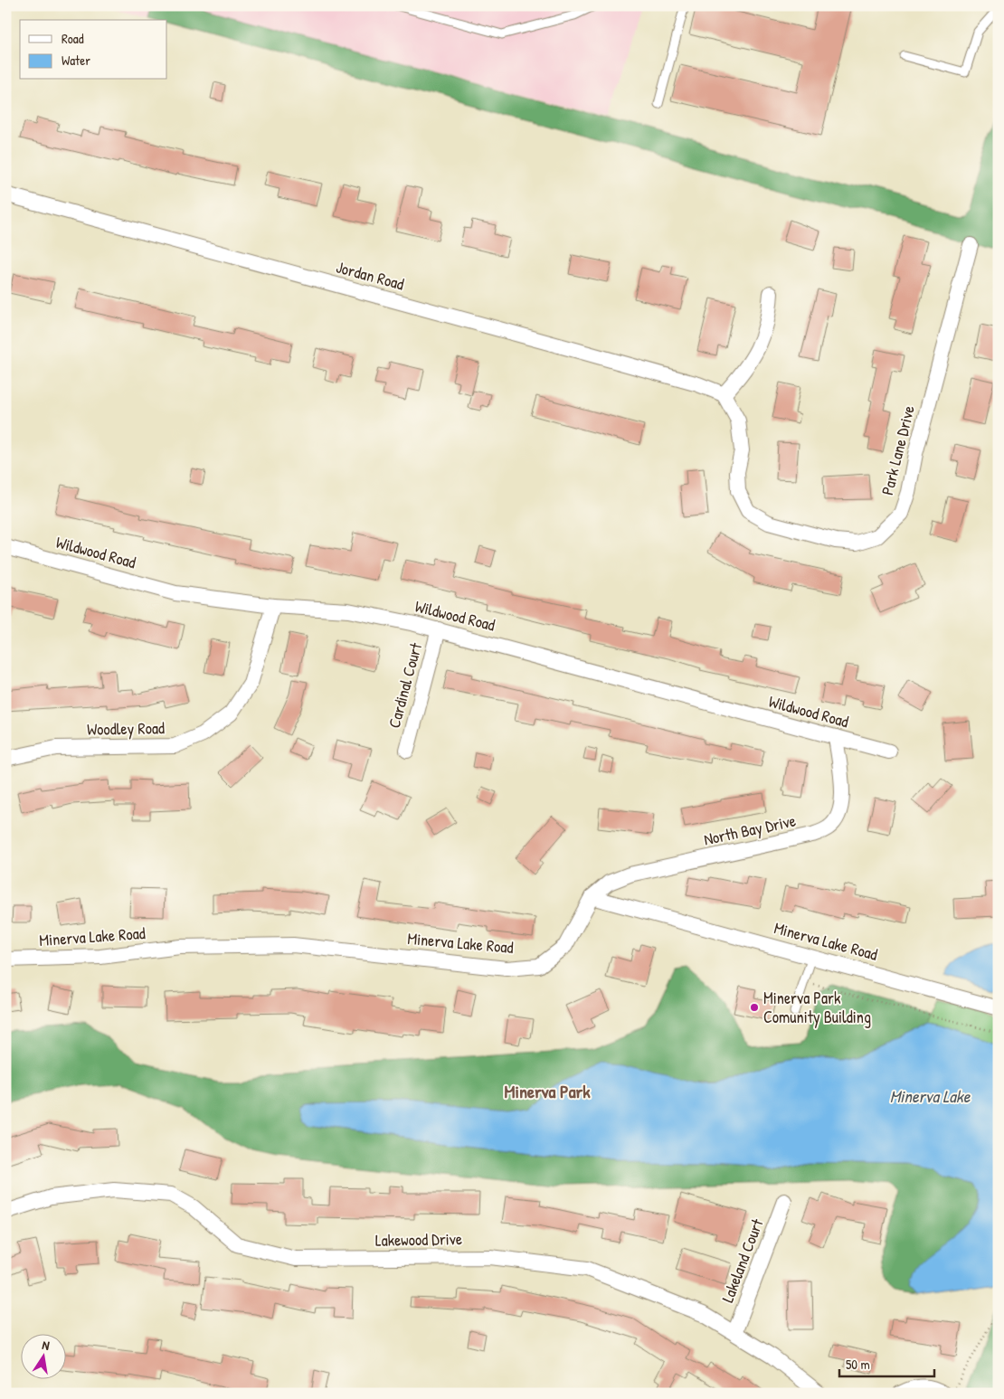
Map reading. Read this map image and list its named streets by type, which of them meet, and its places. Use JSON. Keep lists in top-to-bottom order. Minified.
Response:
{"streets":{"street":["Jordan Road","Park Lane Drive","Wildwood Road","Cardinal Court","Woodley Road","North Bay Drive","Minerva Lake Road","Lakewood Drive","Lakeland Court"]},"crossings":[["Jordan Road","Park Lane Drive"],["Wildwood Road","Cardinal Court"],["Wildwood Road","Woodley Road"],["Wildwood Road","North Bay Drive"],["North Bay Drive","Minerva Lake Road"],["Lakewood Drive","Lakeland Court"]],"districts":["Minerva Park"],"water":["Minerva Lake"],"places":["Minerva Park Comunity Building"],"legend":["Road","Water"],"scale_bar":"50 m","north":"top"}
